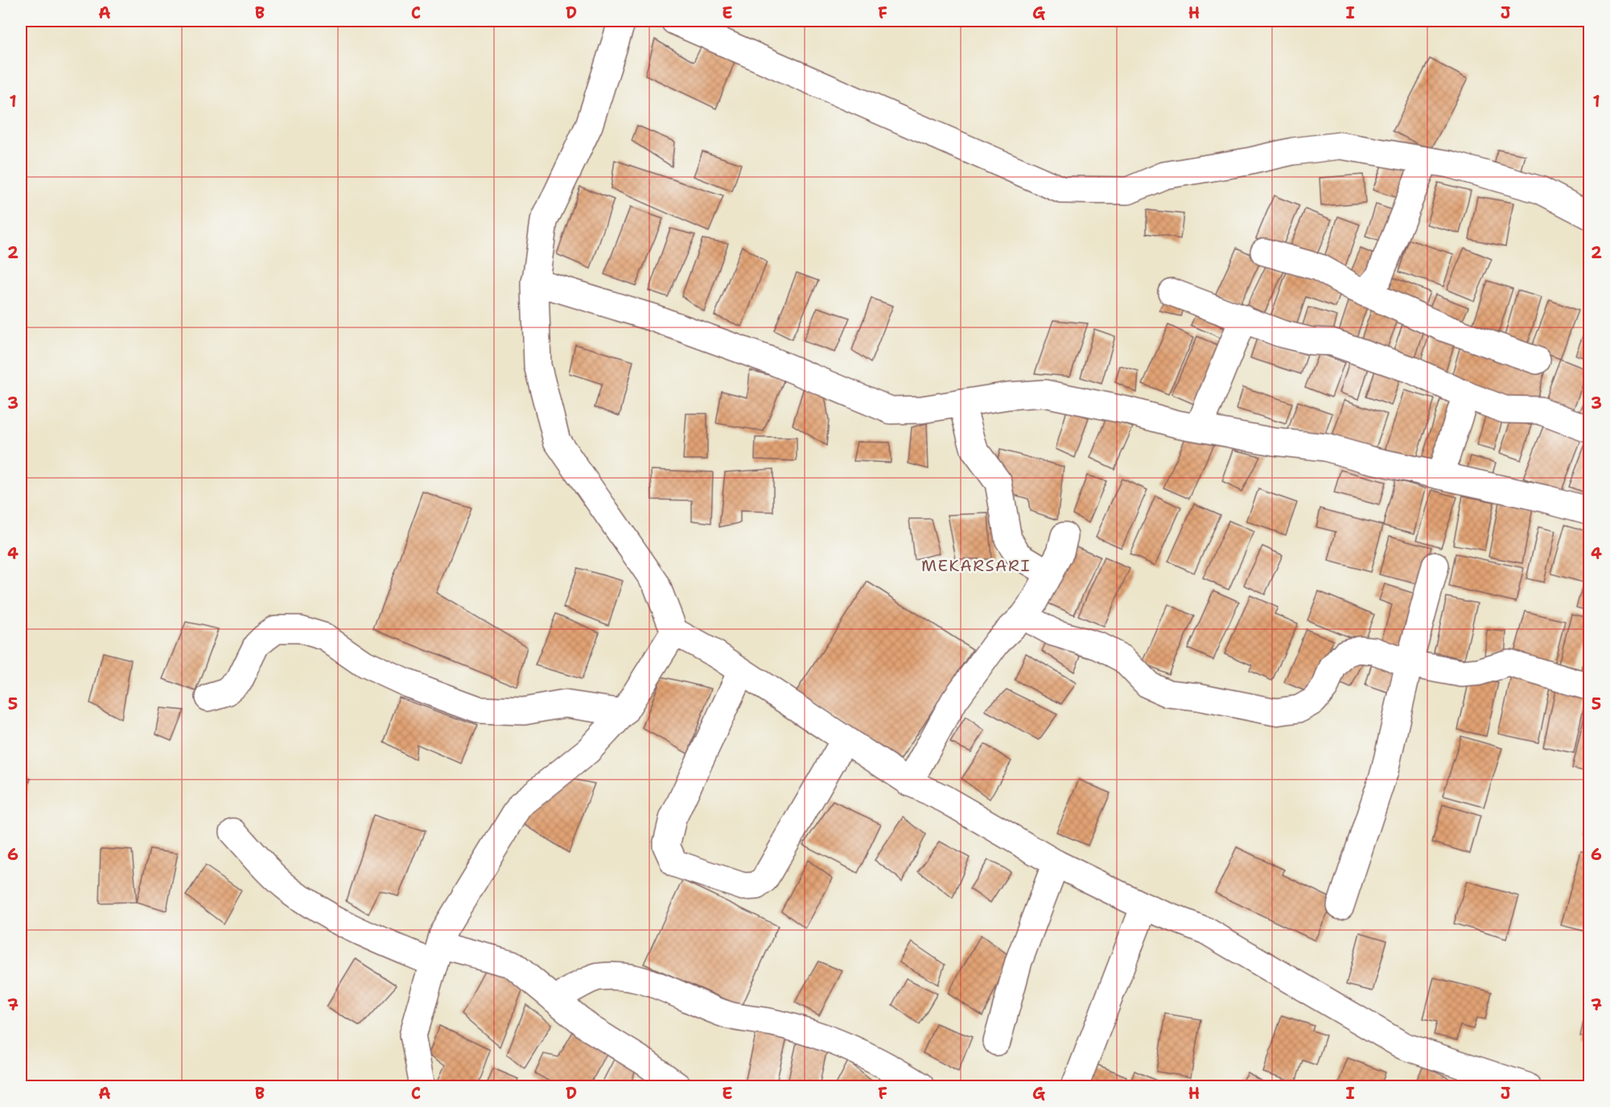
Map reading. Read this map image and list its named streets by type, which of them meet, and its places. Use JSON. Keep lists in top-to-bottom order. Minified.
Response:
{"districts":["MEKARSARI"],"grid":{"columns":["A","B","C","D","E","F","G","H","I","J"],"rows":["1","2","3","4","5","6","7"]}}
